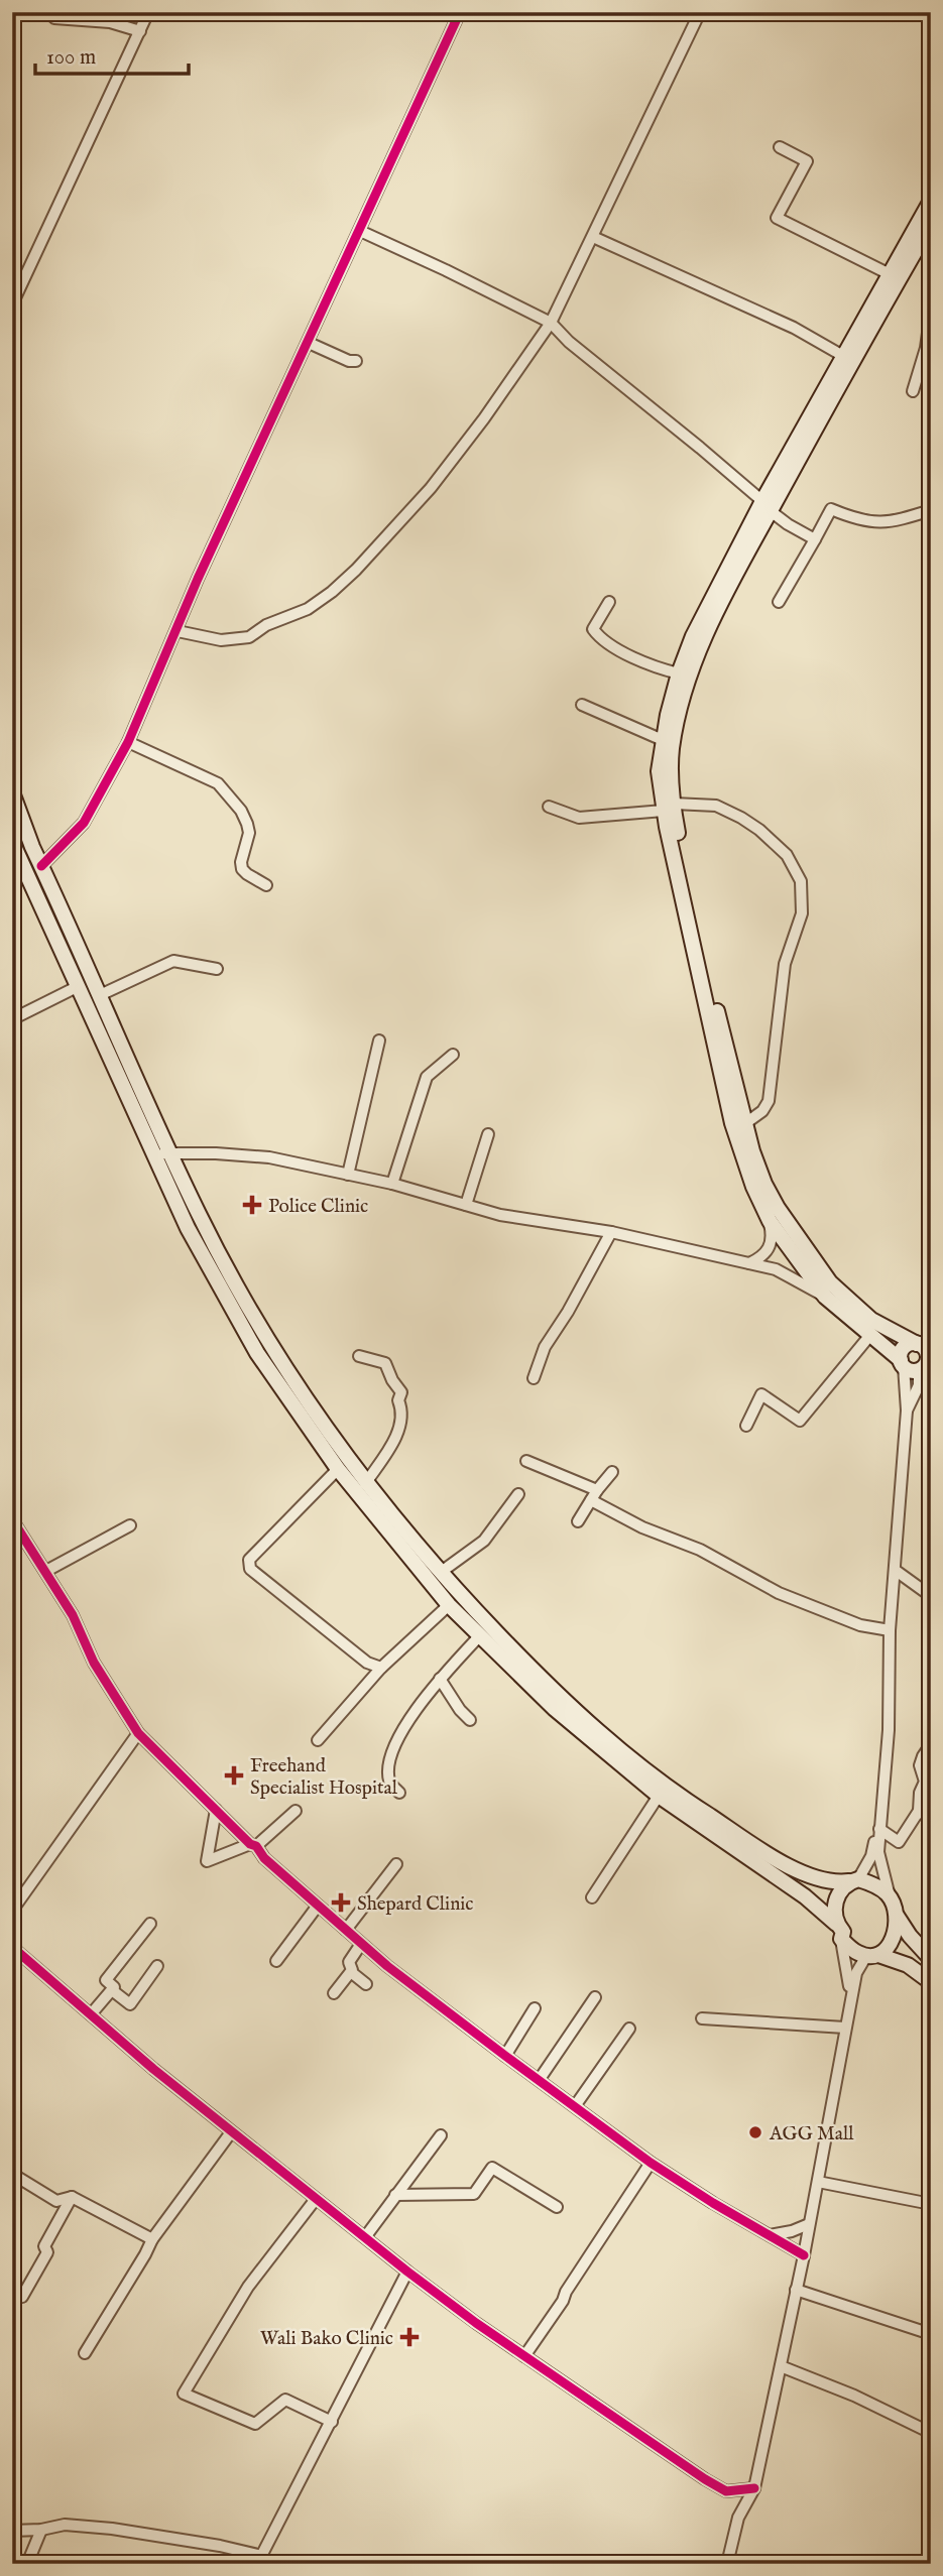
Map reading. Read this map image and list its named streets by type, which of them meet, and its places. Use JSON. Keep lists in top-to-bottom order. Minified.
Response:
{"places":{"health":["Police Clinic","Freehand Specialist Hospital","Shepard Clinic","Wali Bako Clinic"],"other":["AGG Mall"]},"scale_bar":"100 m"}
